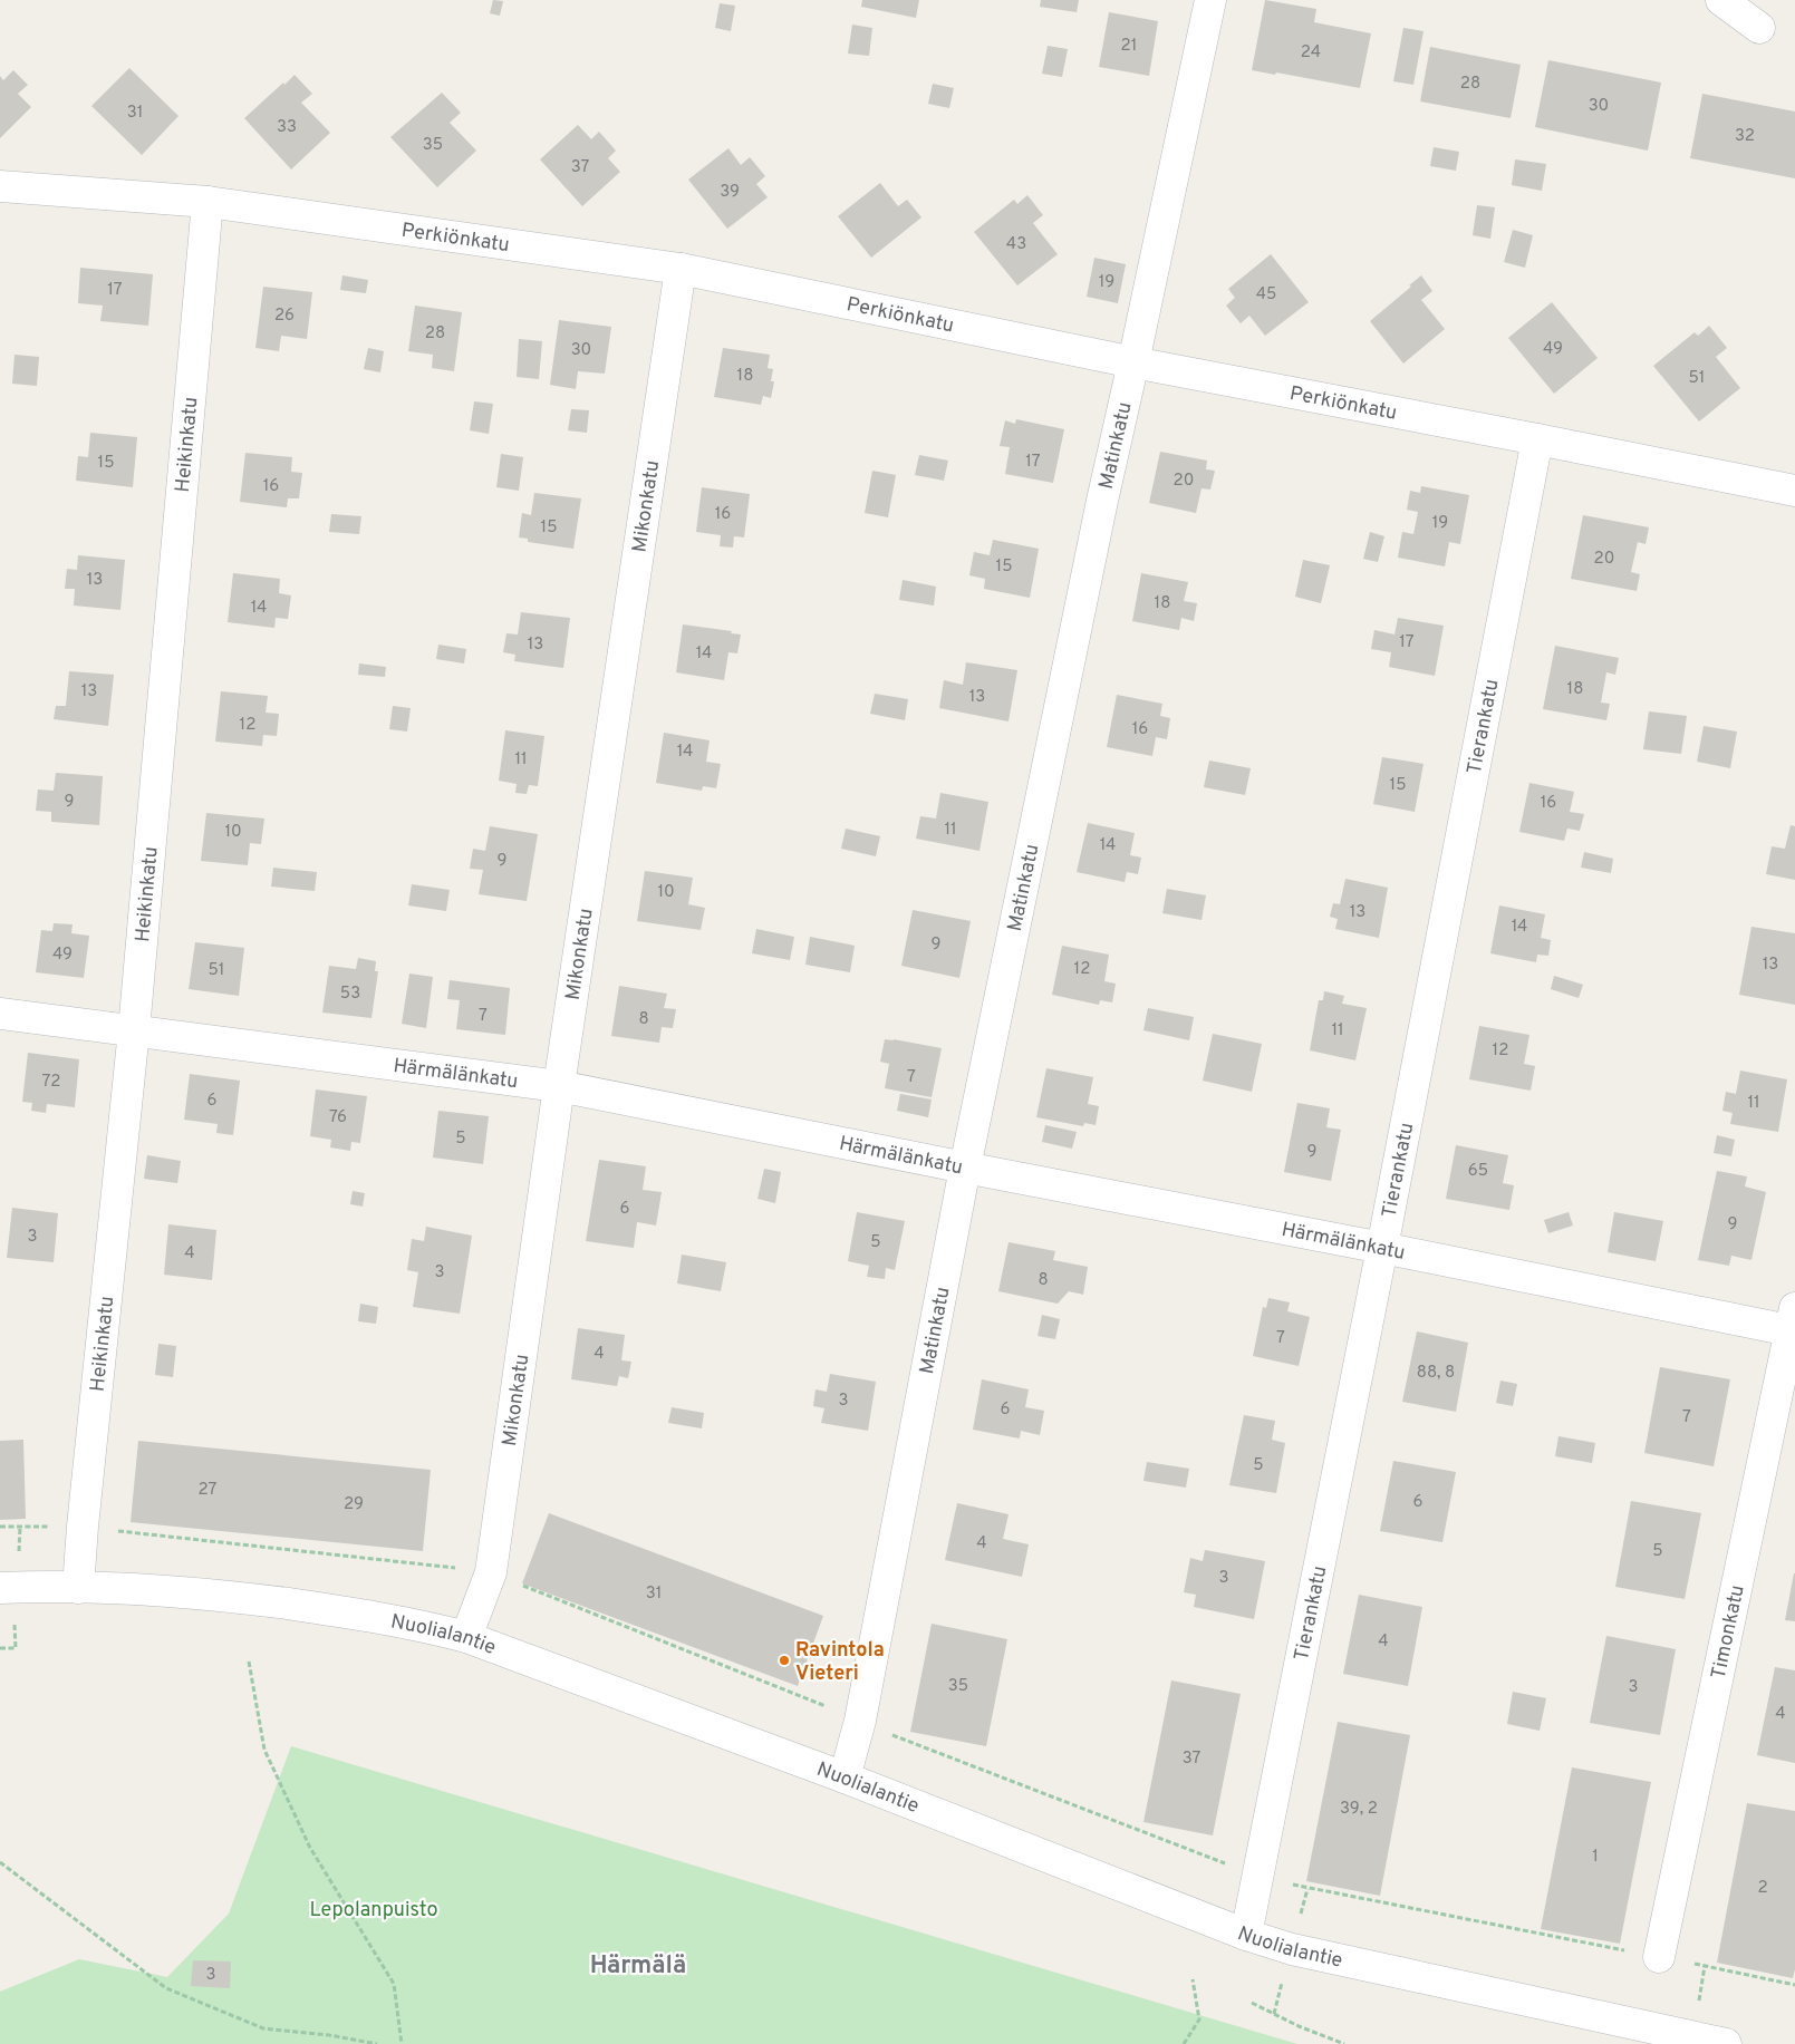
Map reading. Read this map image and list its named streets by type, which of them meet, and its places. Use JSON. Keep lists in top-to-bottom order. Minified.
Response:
{"streets":{"street":["Perkiönkatu","Heikinkatu","Matinkatu","Mikonkatu","Tierankatu","Härmälänkatu","Timonkatu","Nuolialantie"]},"crossings":[["Perkiönkatu","Heikinkatu"],["Perkiönkatu","Matinkatu"],["Perkiönkatu","Mikonkatu"],["Perkiönkatu","Tierankatu"],["Heikinkatu","Härmälänkatu"],["Heikinkatu","Nuolialantie"],["Matinkatu","Härmälänkatu"],["Matinkatu","Nuolialantie"],["Mikonkatu","Härmälänkatu"],["Mikonkatu","Nuolialantie"],["Tierankatu","Härmälänkatu"],["Tierankatu","Nuolialantie"],["Härmälänkatu","Timonkatu"]],"districts":["Härmälä"],"parks":["Lepolanpuisto"],"places":["Ravintola Vieteri"],"house_numbers":["21","24","28","30","31","33","32","35","37","39","43","19","17","45","26","28","49","30","18","51","17","15","20","16","16","19","15","20","15","13","18","14","17","13","14","18","13","13","12","16","14","11","15","9","16","11","10","14","9","10","13","14","9","49","13","12","51","53","7","8","11","12","7","72","6","11","76","5","9","65","6","9","3","5","4","3","8","7","4","88, 8","3","6","7","5","27","6","29","4","5","3","31","4","35","3","4","37","39, 2","1","2","3"]}
